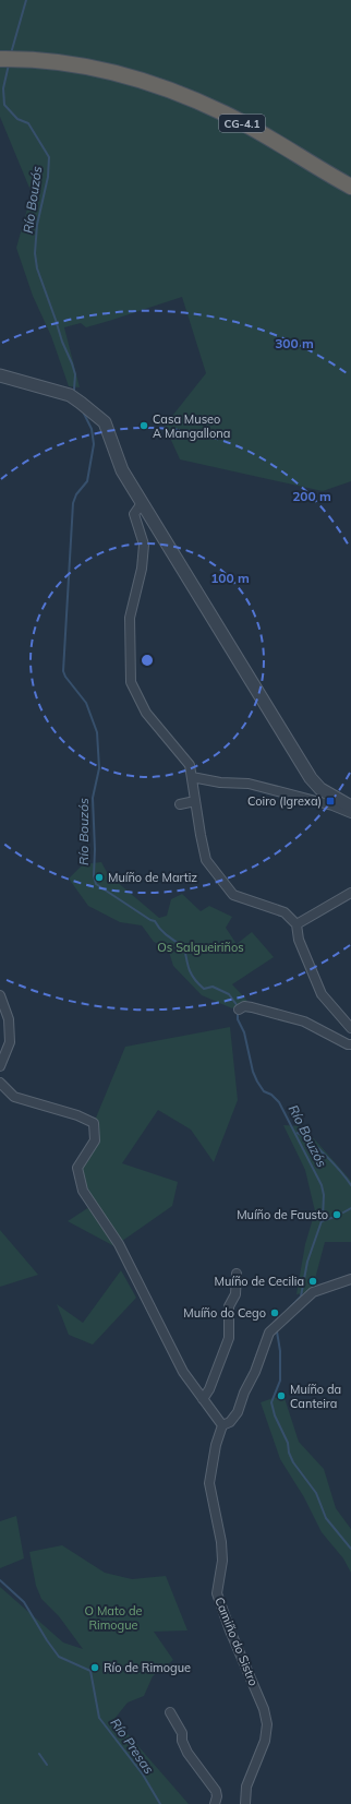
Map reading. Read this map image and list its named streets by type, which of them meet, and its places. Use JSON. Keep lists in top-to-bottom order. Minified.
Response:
{"streets":{"highway":["CG-4.1"],"street":["Camiño do Sistro"]},"water":["Río Bouzós","Río Presas"],"parks":["Os Salgueiriños","O Mato de Rimogue"],"places":{"other":["Casa Museo A Mangallona","Muíño de Martiz","Muíño de Fausto","Muíño de Cecilia","Muíño do Cego","Muíño da Canteira","Río de Rimogue"],"transit":["Coiro (Igrexa)"]},"rings":["300 m","200 m","100 m"]}
